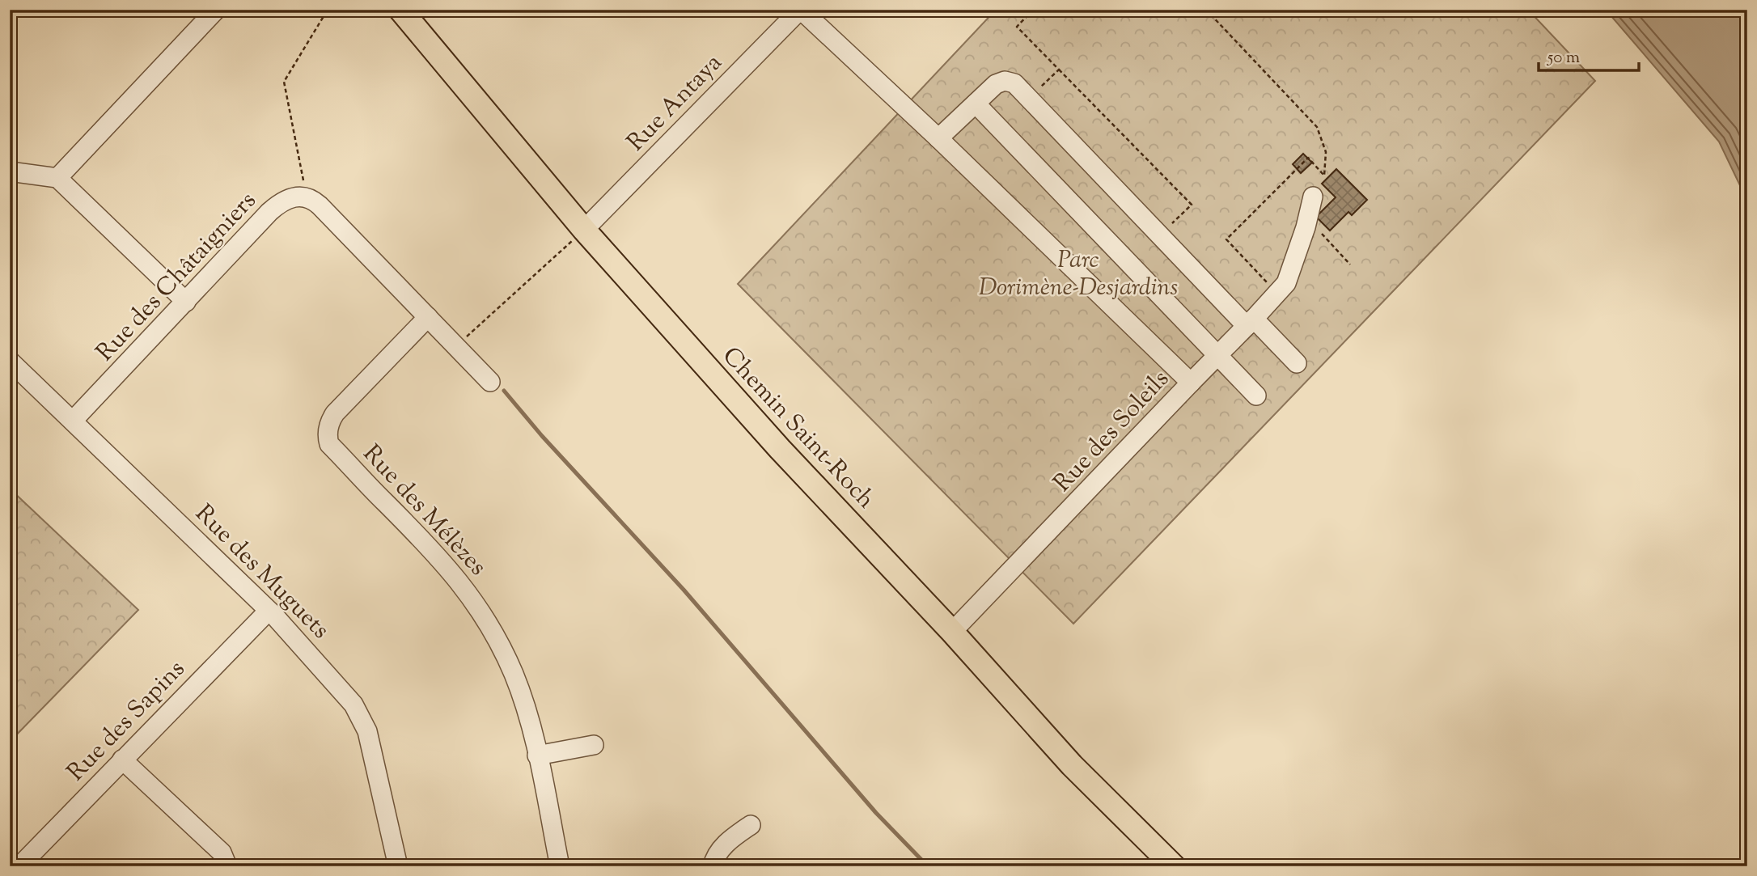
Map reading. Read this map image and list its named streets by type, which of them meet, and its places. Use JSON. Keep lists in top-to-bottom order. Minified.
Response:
{"streets":{"main road":["Chemin Saint-Roch"],"street":["Rue Antaya","Rue des Châtaigniers","Rue des Soleils","Rue des Mélèzes","Rue des Muguets","Rue des Sapins"]},"crossings":[["Rue Antaya","Chemin Saint-Roch"],["Rue Antaya","Rue des Soleils"],["Rue des Châtaigniers","Rue des Muguets"],["Chemin Saint-Roch","Rue des Soleils"],["Rue des Muguets","Rue des Sapins"]],"parks":["Parc Dorimène-Desjardins"],"scale_bar":"50 m"}
